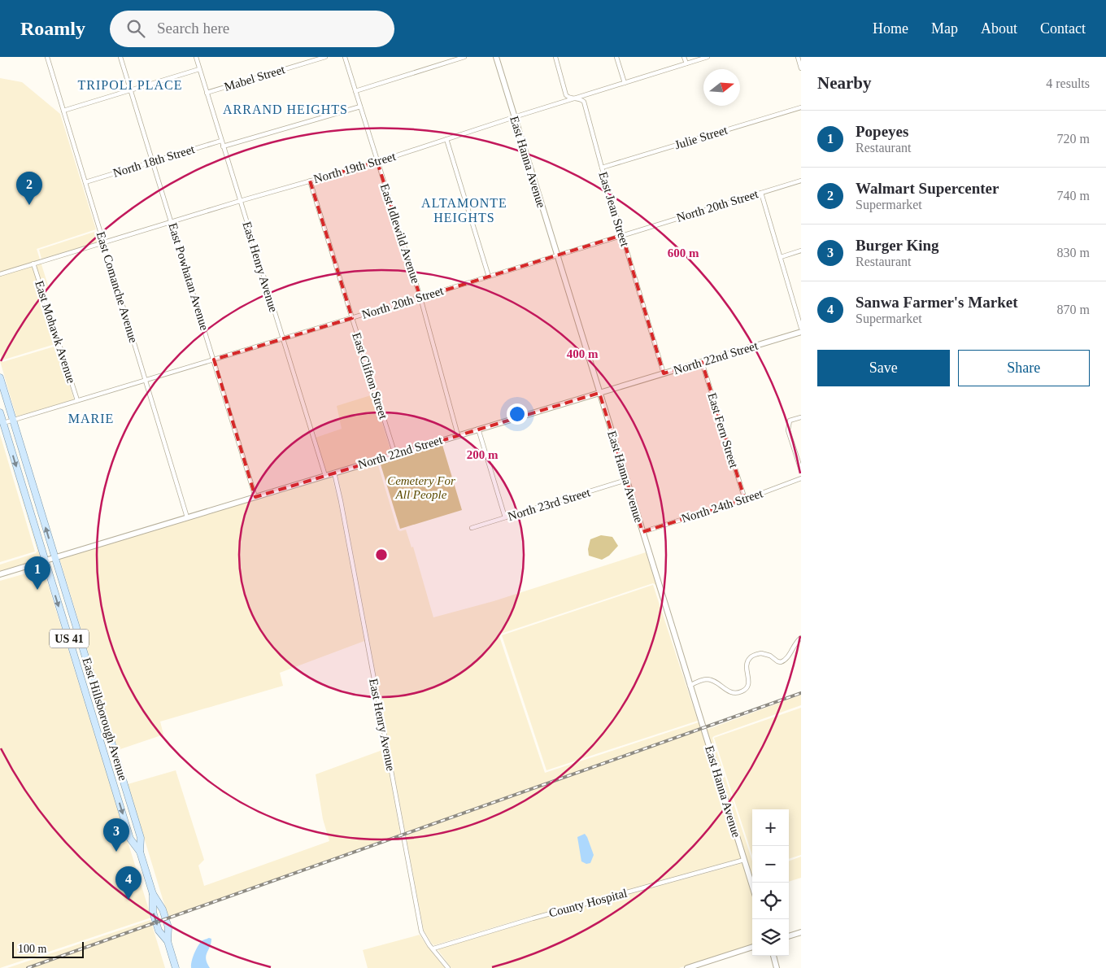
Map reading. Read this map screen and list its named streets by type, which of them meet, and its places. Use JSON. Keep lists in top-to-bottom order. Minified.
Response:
{"streets":{"main road":["US 41","East Hillsborough Avenue"],"street":["Mabel Street","Julie Street","North 18th Street","East Hanna Avenue","North 19th Street","North 20th Street","East Jean Street","East Idlewild Avenue","East Henry Avenue","East Powhatan Avenue","East Comanche Avenue","East Mohawk Avenue","North 22nd Street","East Clifton Street","East Fern Street","North 23rd Street","North 24th Street","County Hospital"]},"crossings":[["Mabel Street","East Henry Avenue"],["Julie Street","East Jean Street"],["North 18th Street","East Henry Avenue"],["North 18th Street","East Powhatan Avenue"],["North 18th Street","East Comanche Avenue"],["East Hanna Avenue","North 19th Street"],["East Hanna Avenue","North 20th Street"],["East Hanna Avenue","North 22nd Street"],["East Hanna Avenue","North 23rd Street"],["East Hanna Avenue","North 24th Street"],["East Hanna Avenue","County Hospital"],["North 19th Street","East Jean Street"],["North 19th Street","East Idlewild Avenue"],["North 19th Street","East Henry Avenue"],["North 19th Street","East Powhatan Avenue"],["North 19th Street","East Comanche Avenue"],["North 19th Street","East Mohawk Avenue"],["North 19th Street","East Clifton Street"],["North 20th Street","East Jean Street"],["North 20th Street","East Idlewild Avenue"],["North 20th Street","East Henry Avenue"],["North 20th Street","East Powhatan Avenue"],["North 20th Street","East Comanche Avenue"],["North 20th Street","East Mohawk Avenue"],["North 20th Street","East Clifton Street"],["North 20th Street","East Hillsborough Avenue"],["East Jean Street","North 22nd Street"],["East Idlewild Avenue","North 22nd Street"],["East Henry Avenue","North 22nd Street"],["East Henry Avenue","County Hospital"],["East Powhatan Avenue","North 22nd Street"],["East Comanche Avenue","North 22nd Street"],["North 22nd Street","East Clifton Street"],["North 22nd Street","East Fern Street"],["North 22nd Street","East Hillsborough Avenue"],["East Fern Street","North 24th Street"]],"districts":["TRIPOLI PLACE","ARRAND HEIGHTS","ALTAMONTE HEIGHTS","MARIE"],"parks":["Cemetery For All People"],"scale_bar":"100 m","north":"right","page":{"header":"Roamly","search":"Search here","nav":["Home","Map","About","Contact"],"heading":["Nearby","4 results"],"list":[{"mark":"1","name":"Popeyes","note":"Restaurant","value":"720 m"},{"mark":"2","name":"Walmart Supercenter","note":"Supermarket","value":"740 m"},{"mark":"3","name":"Burger King","note":"Restaurant","value":"830 m"},{"mark":"4","name":"Sanwa Farmer's Market","note":"Supermarket","value":"870 m"}],"pins":["2","1","3","4"],"buttons":["Save","Share"],"map_buttons":["+","−"],"scale":"100 m"},"rings":["600 m","400 m","200 m"]}
